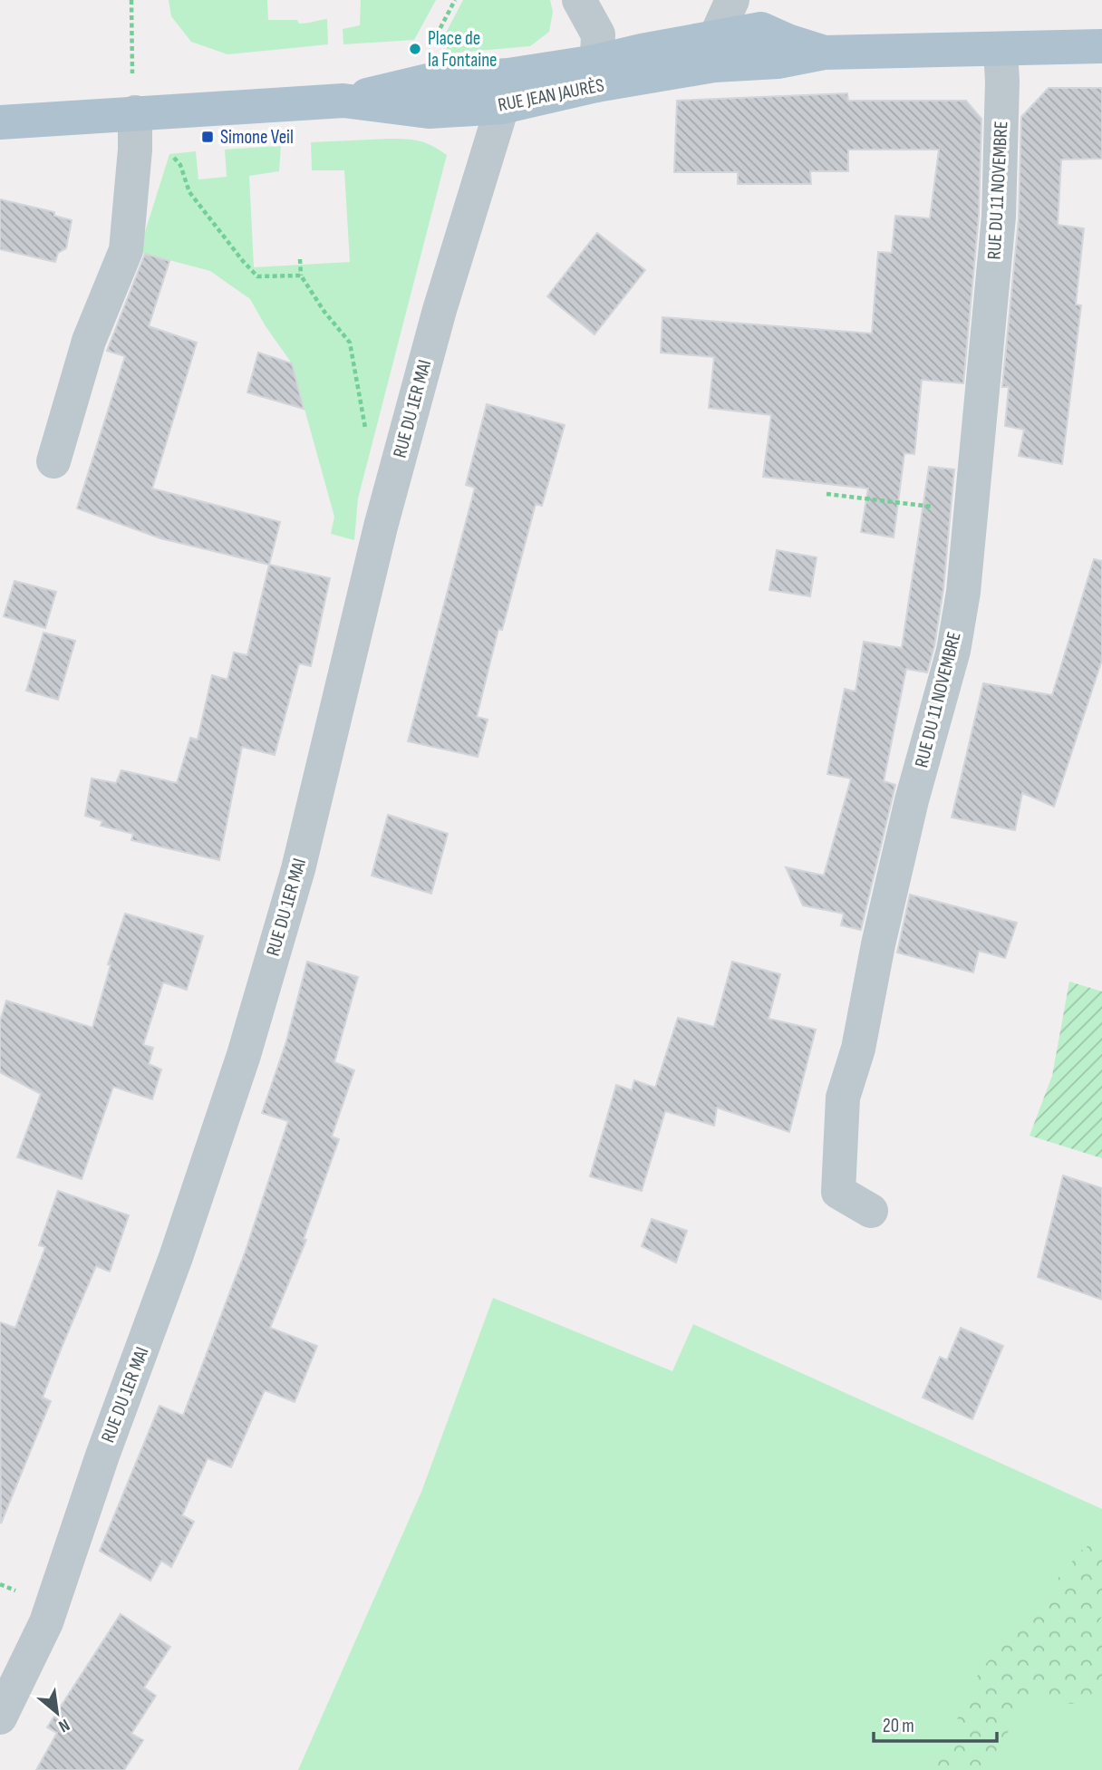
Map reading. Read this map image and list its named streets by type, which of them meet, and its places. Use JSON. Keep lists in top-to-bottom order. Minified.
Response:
{"streets":{"main road":["RUE JEAN JAURÈS"],"street":["RUE DU 11 NOVEMBRE","RUE DU 1ER MAI"]},"crossings":[["RUE JEAN JAURÈS","RUE DU 11 NOVEMBRE"],["RUE JEAN JAURÈS","RUE DU 1ER MAI"]],"places":{"other":["Place de la Fontaine"],"transit":["Simone Veil"]},"scale_bar":"20 m","north":"bottom right"}
